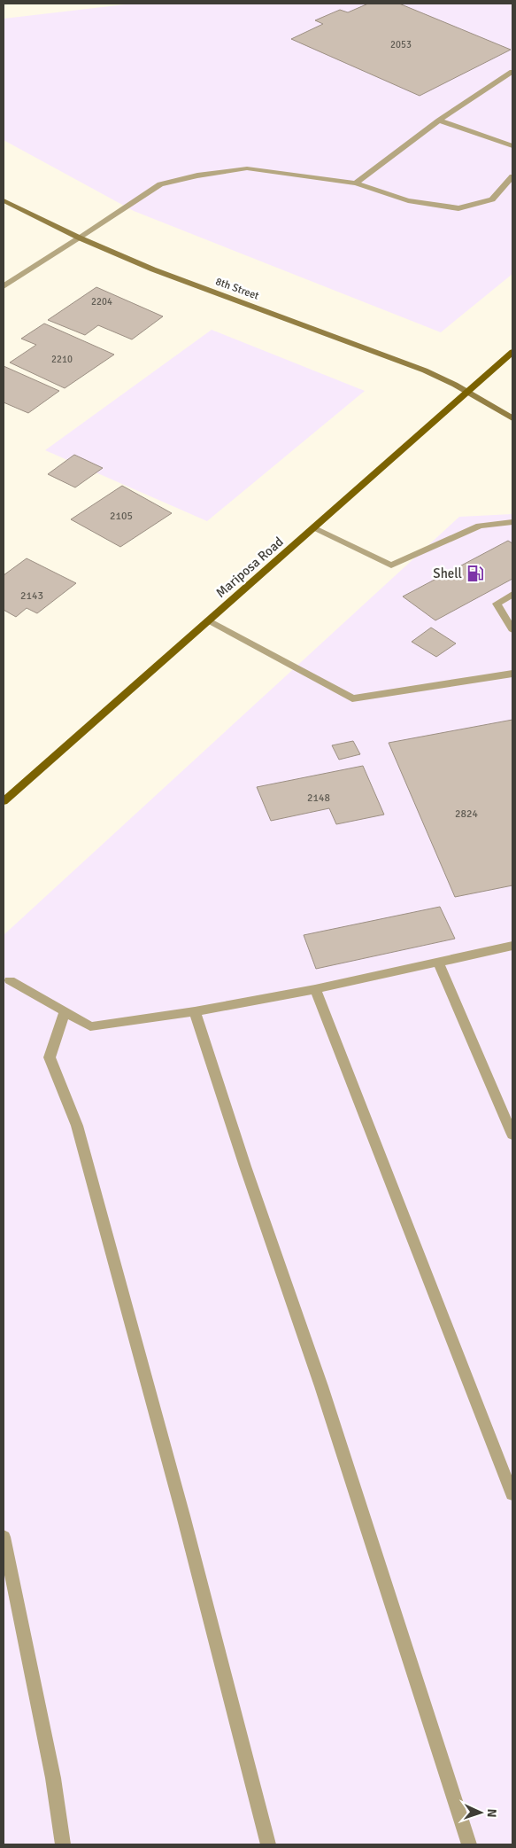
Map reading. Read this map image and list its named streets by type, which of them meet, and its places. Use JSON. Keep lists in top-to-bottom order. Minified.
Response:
{"streets":{"main road":["Mariposa Road"],"street":["8th Street"]},"crossings":[["8th Street","Mariposa Road"]],"places":{"fuel station":["Shell"]},"house_numbers":["2053","2204","2210","2105","2143","2148","2824"],"north":"right"}
